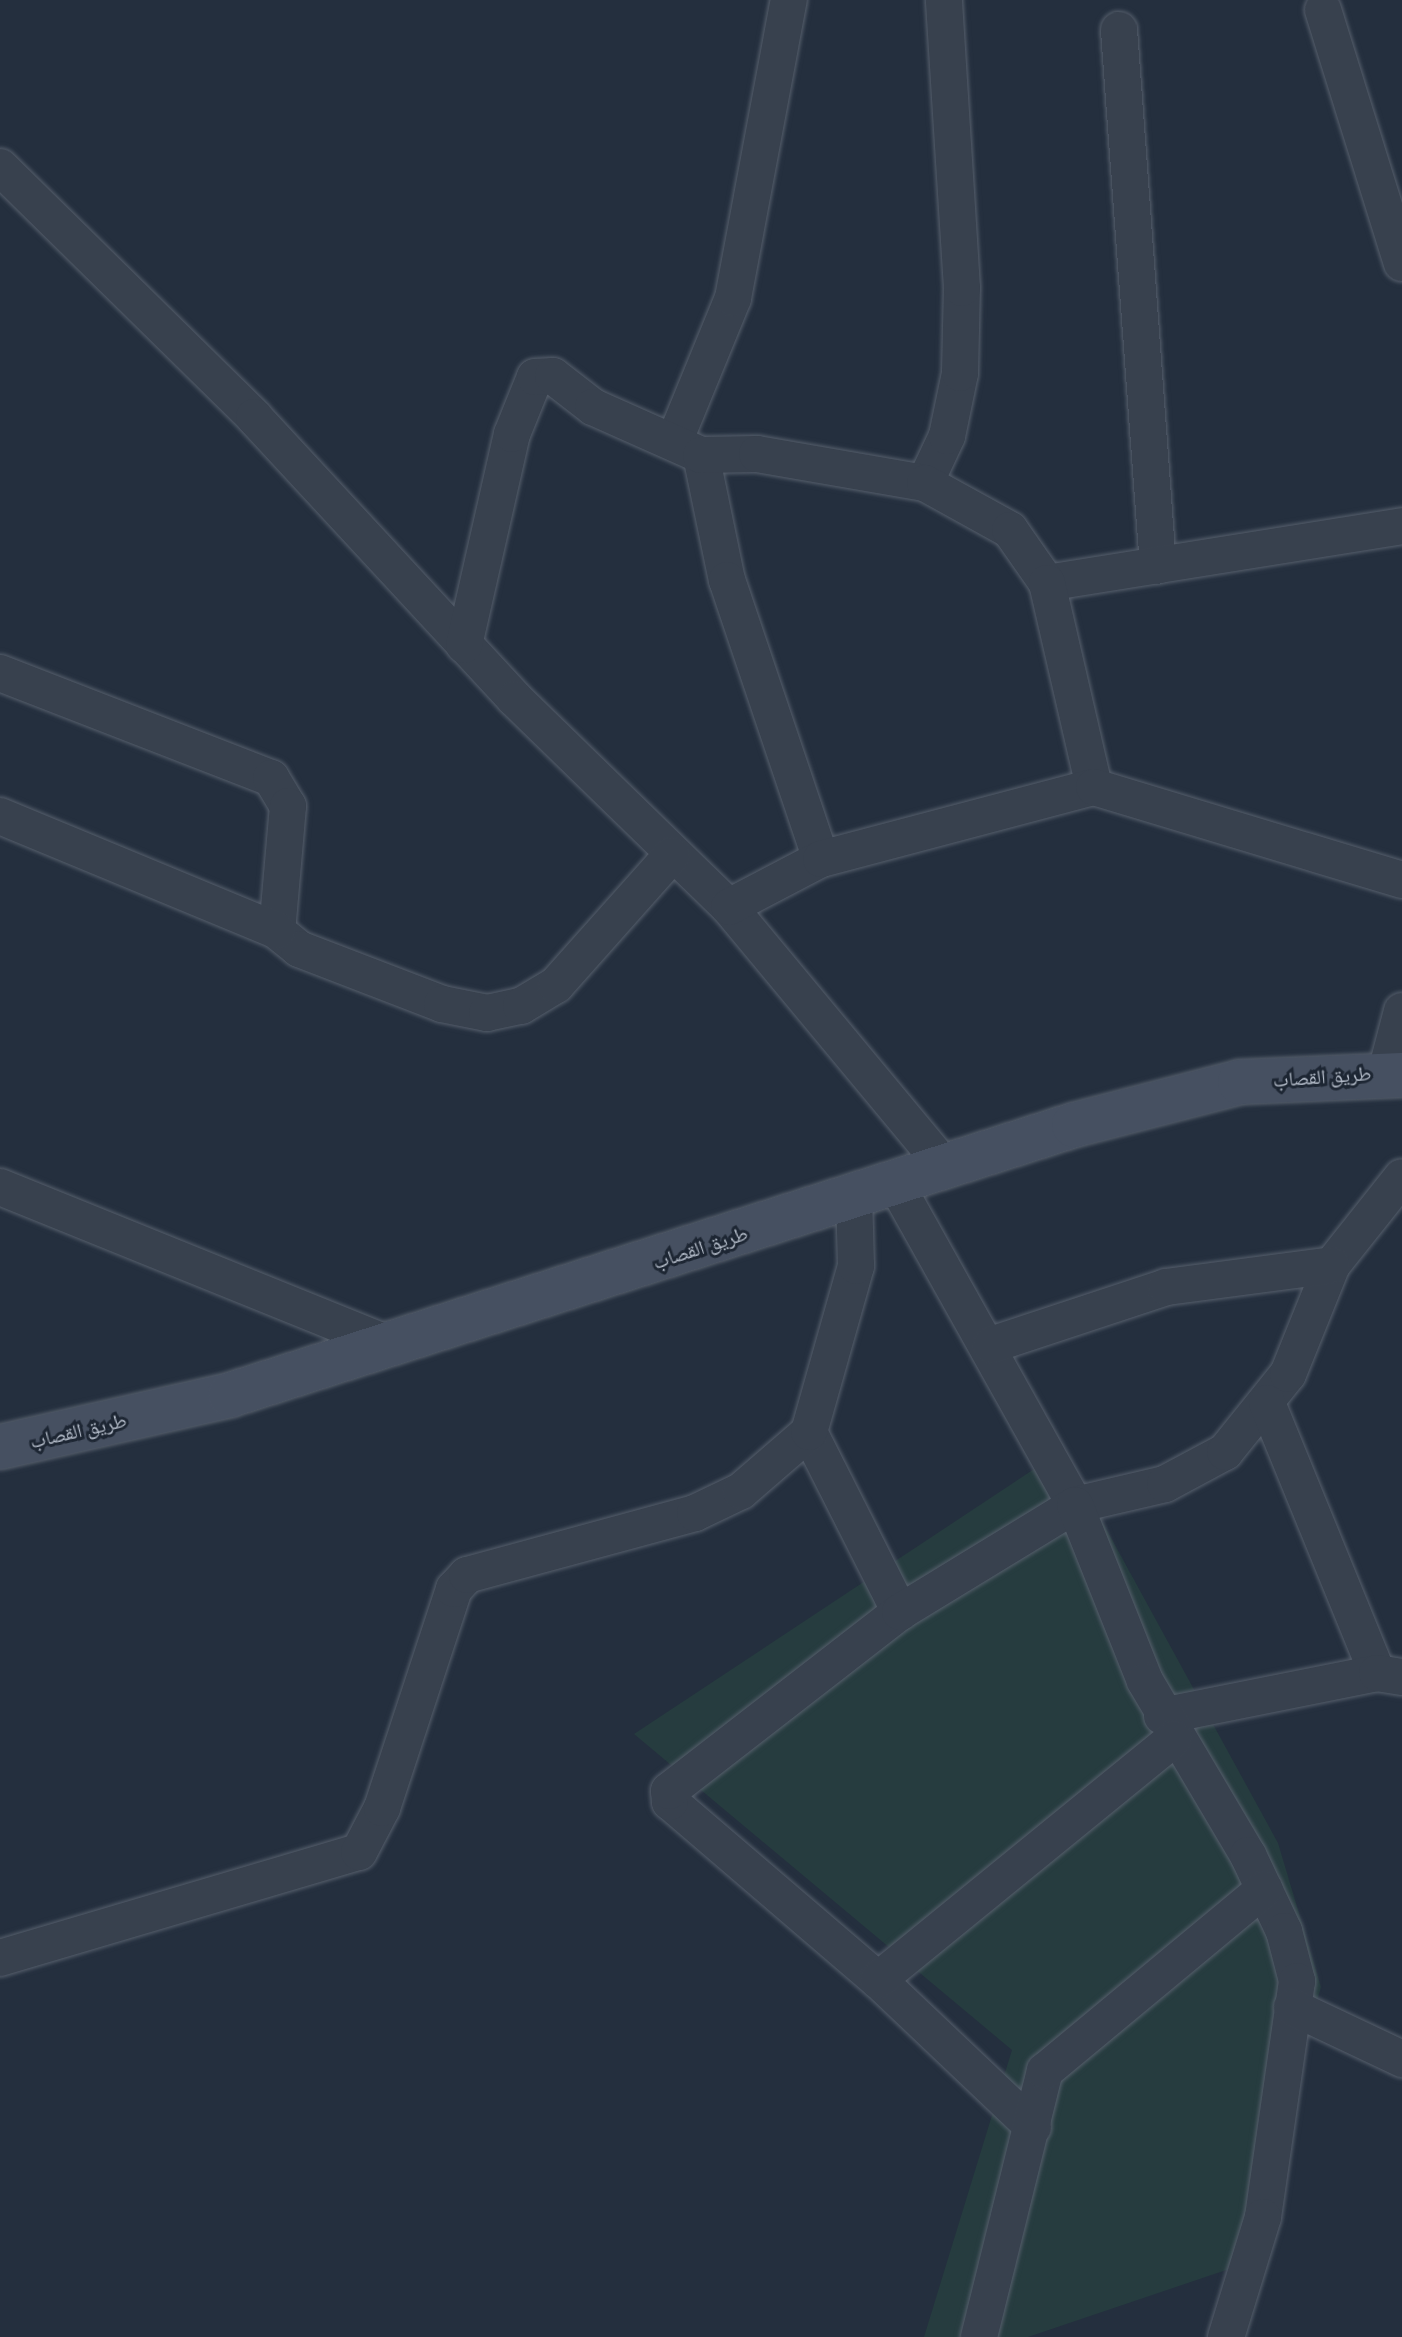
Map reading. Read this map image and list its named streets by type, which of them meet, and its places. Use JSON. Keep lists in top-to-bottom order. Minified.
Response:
{"streets":{"main road":["طريق القصاب"]}}
